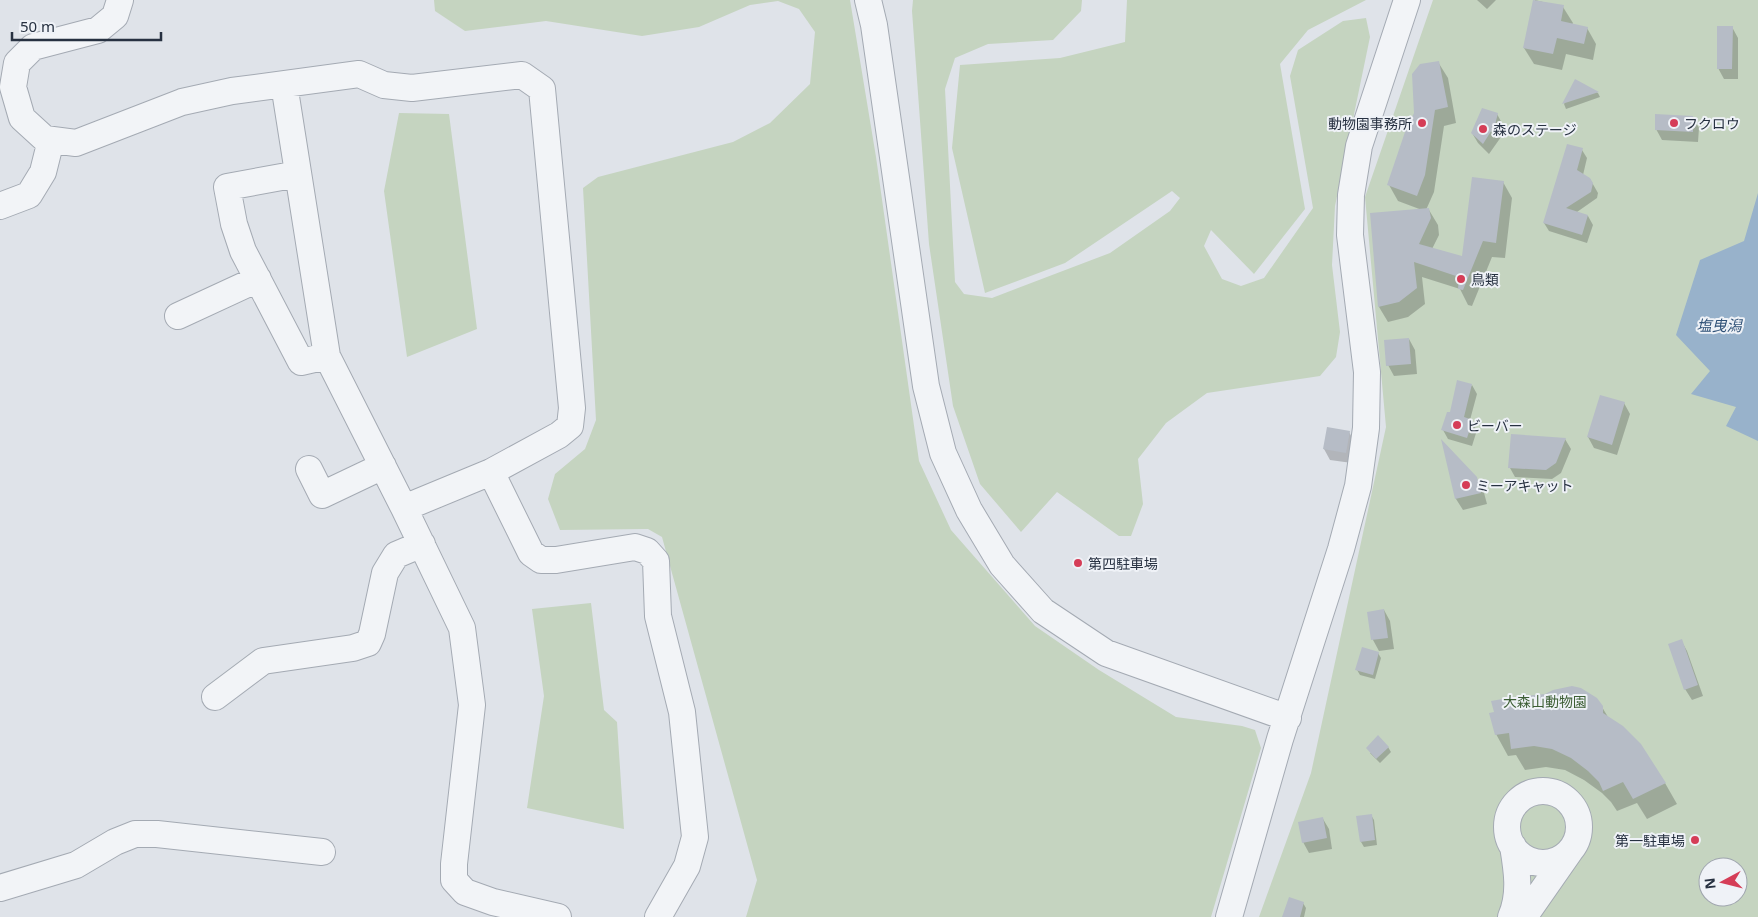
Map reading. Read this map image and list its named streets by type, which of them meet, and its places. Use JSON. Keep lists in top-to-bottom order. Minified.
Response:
{"water":["塩曳潟"],"parks":["大森山動物園"],"places":["動物園事務所","フクロウ","森のステージ","鳥類","ビーバー","ミーアキャット","第四駐車場","第一駐車場"],"scale_bar":"50 m","north":"left"}
